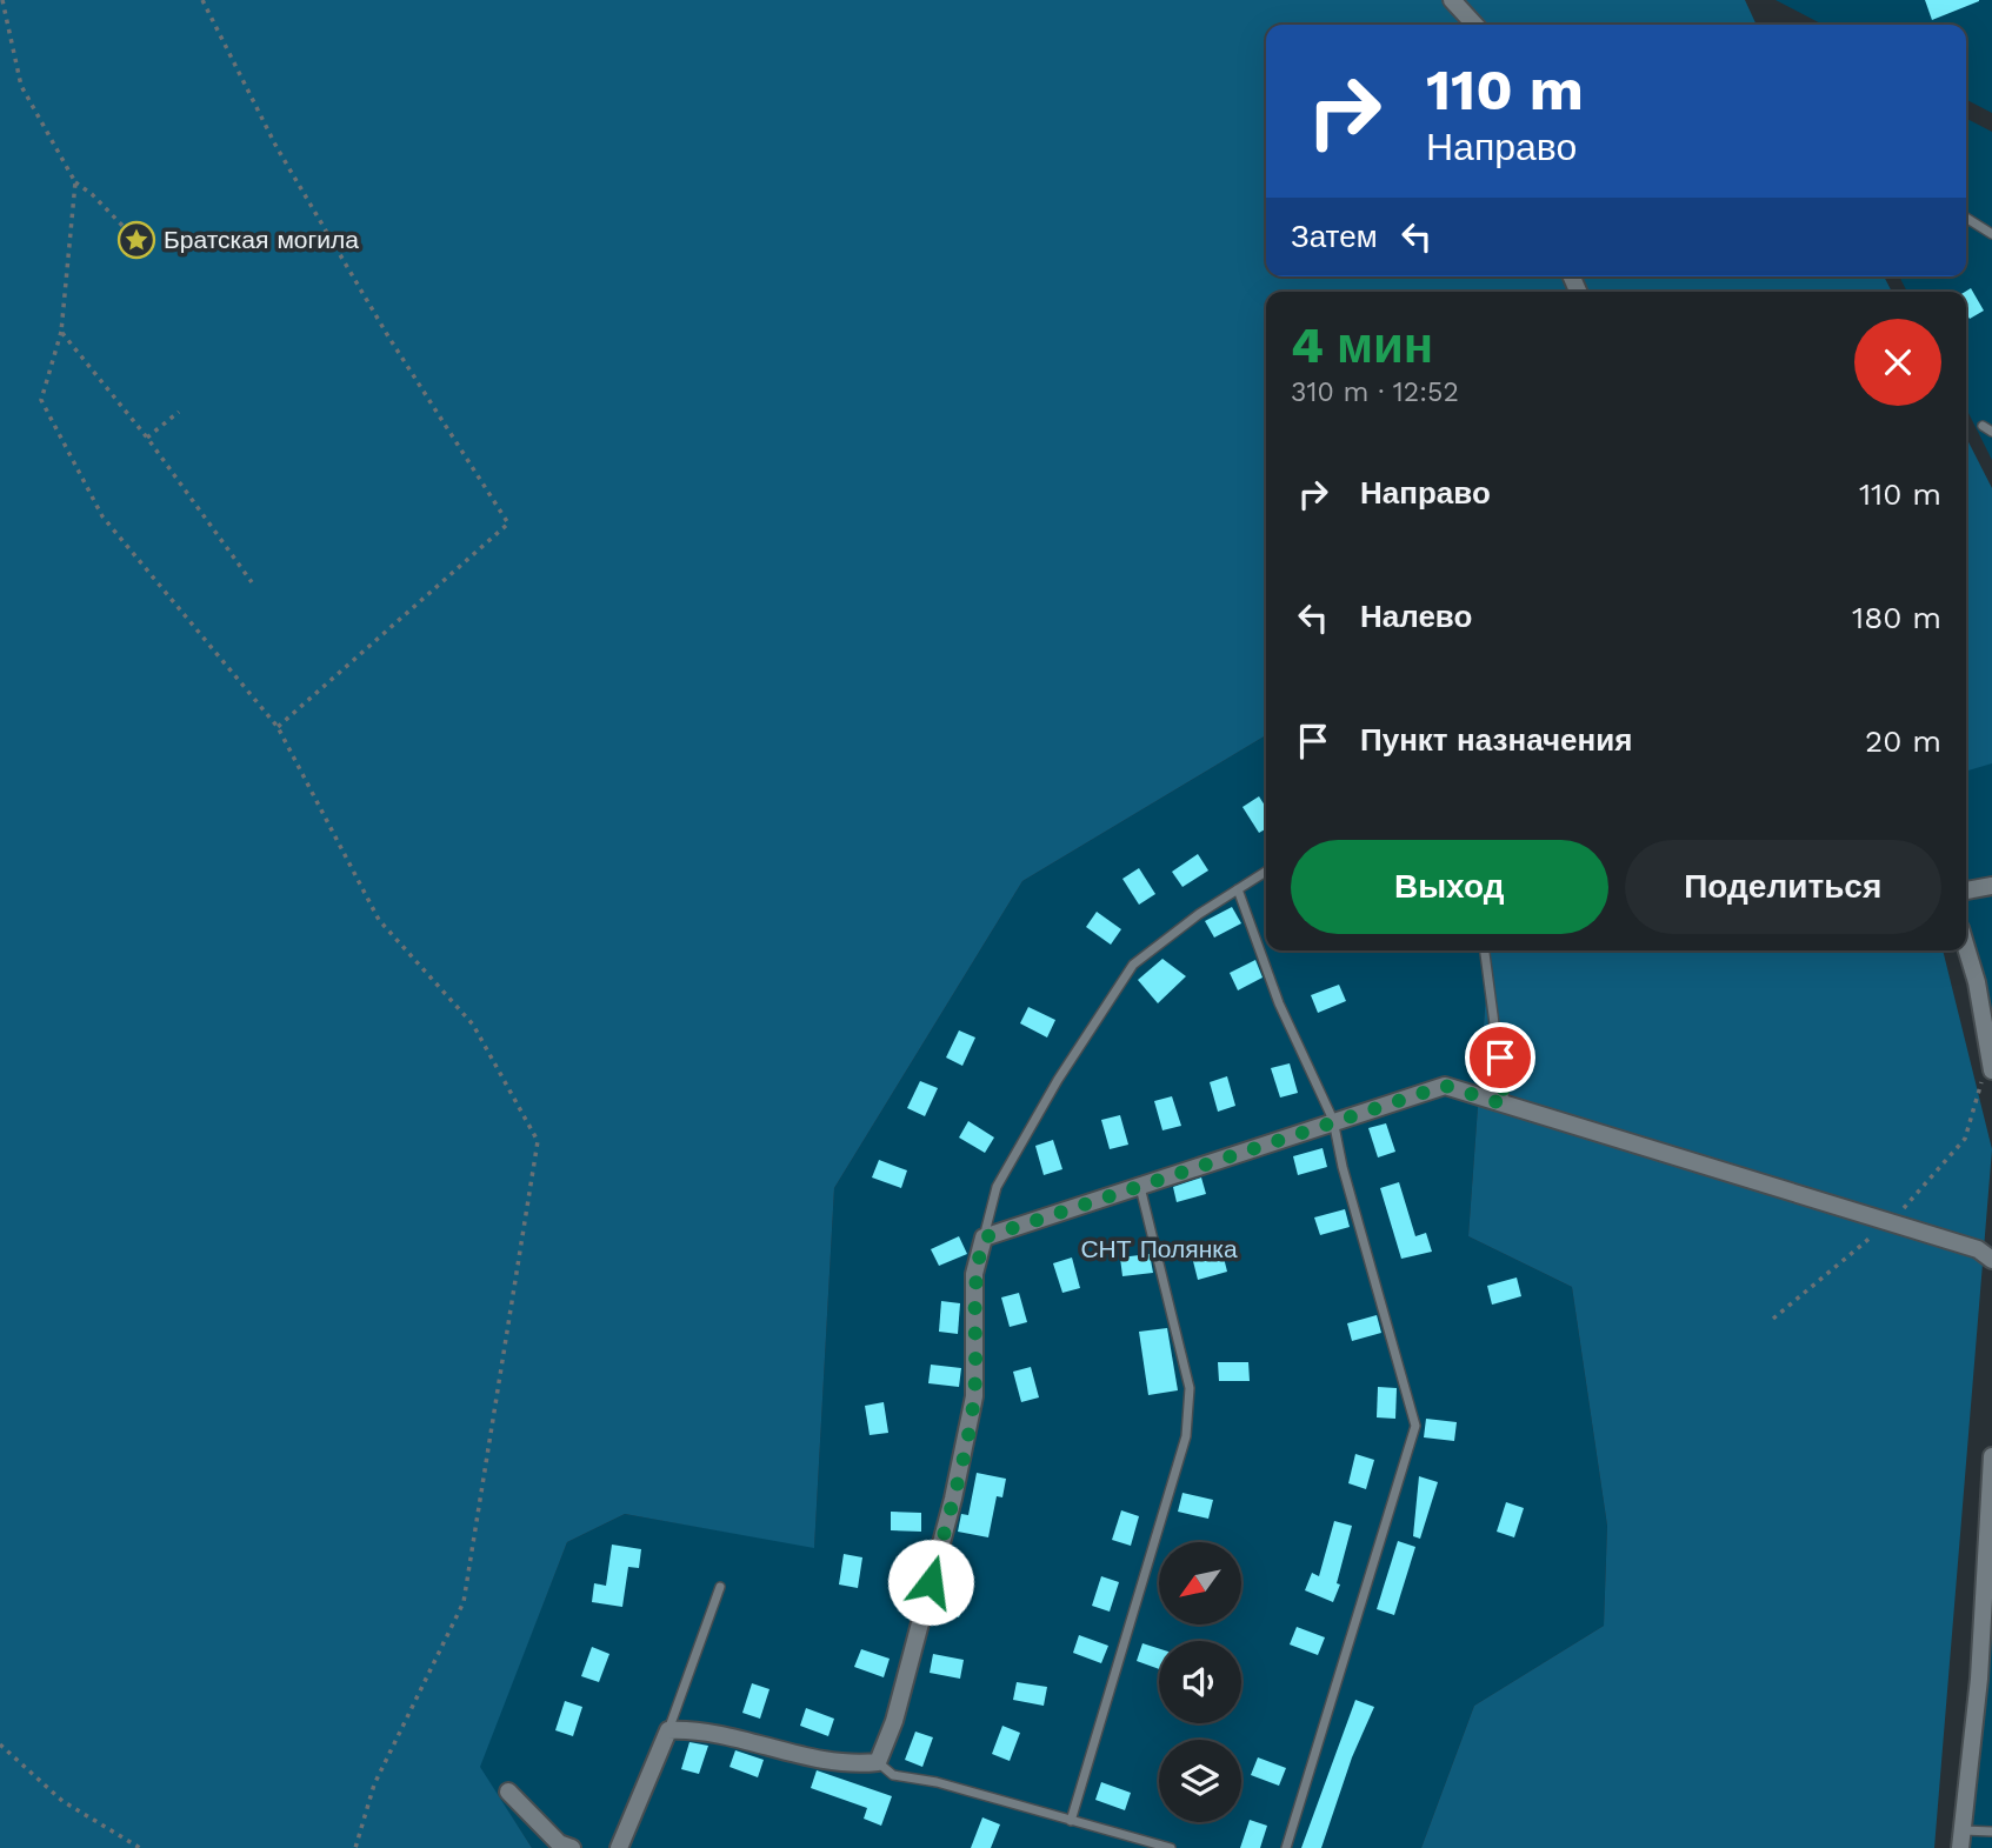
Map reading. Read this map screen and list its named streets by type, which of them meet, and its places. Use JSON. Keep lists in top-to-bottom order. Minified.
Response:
{"parks":["СНТ Полянка"],"places":{"place":["Братская могила"]},"north":"bottom left","page":{"turn":["110 m","Направо"],"then":"Затем","heading":["4 мин","310 m · 12:52"],"list":[{"name":"Направо","value":"110 m"},{"name":"Налево","value":"180 m"},{"name":"Пункт назначения","value":"20 m"}],"buttons":["Выход","Поделиться"]}}
